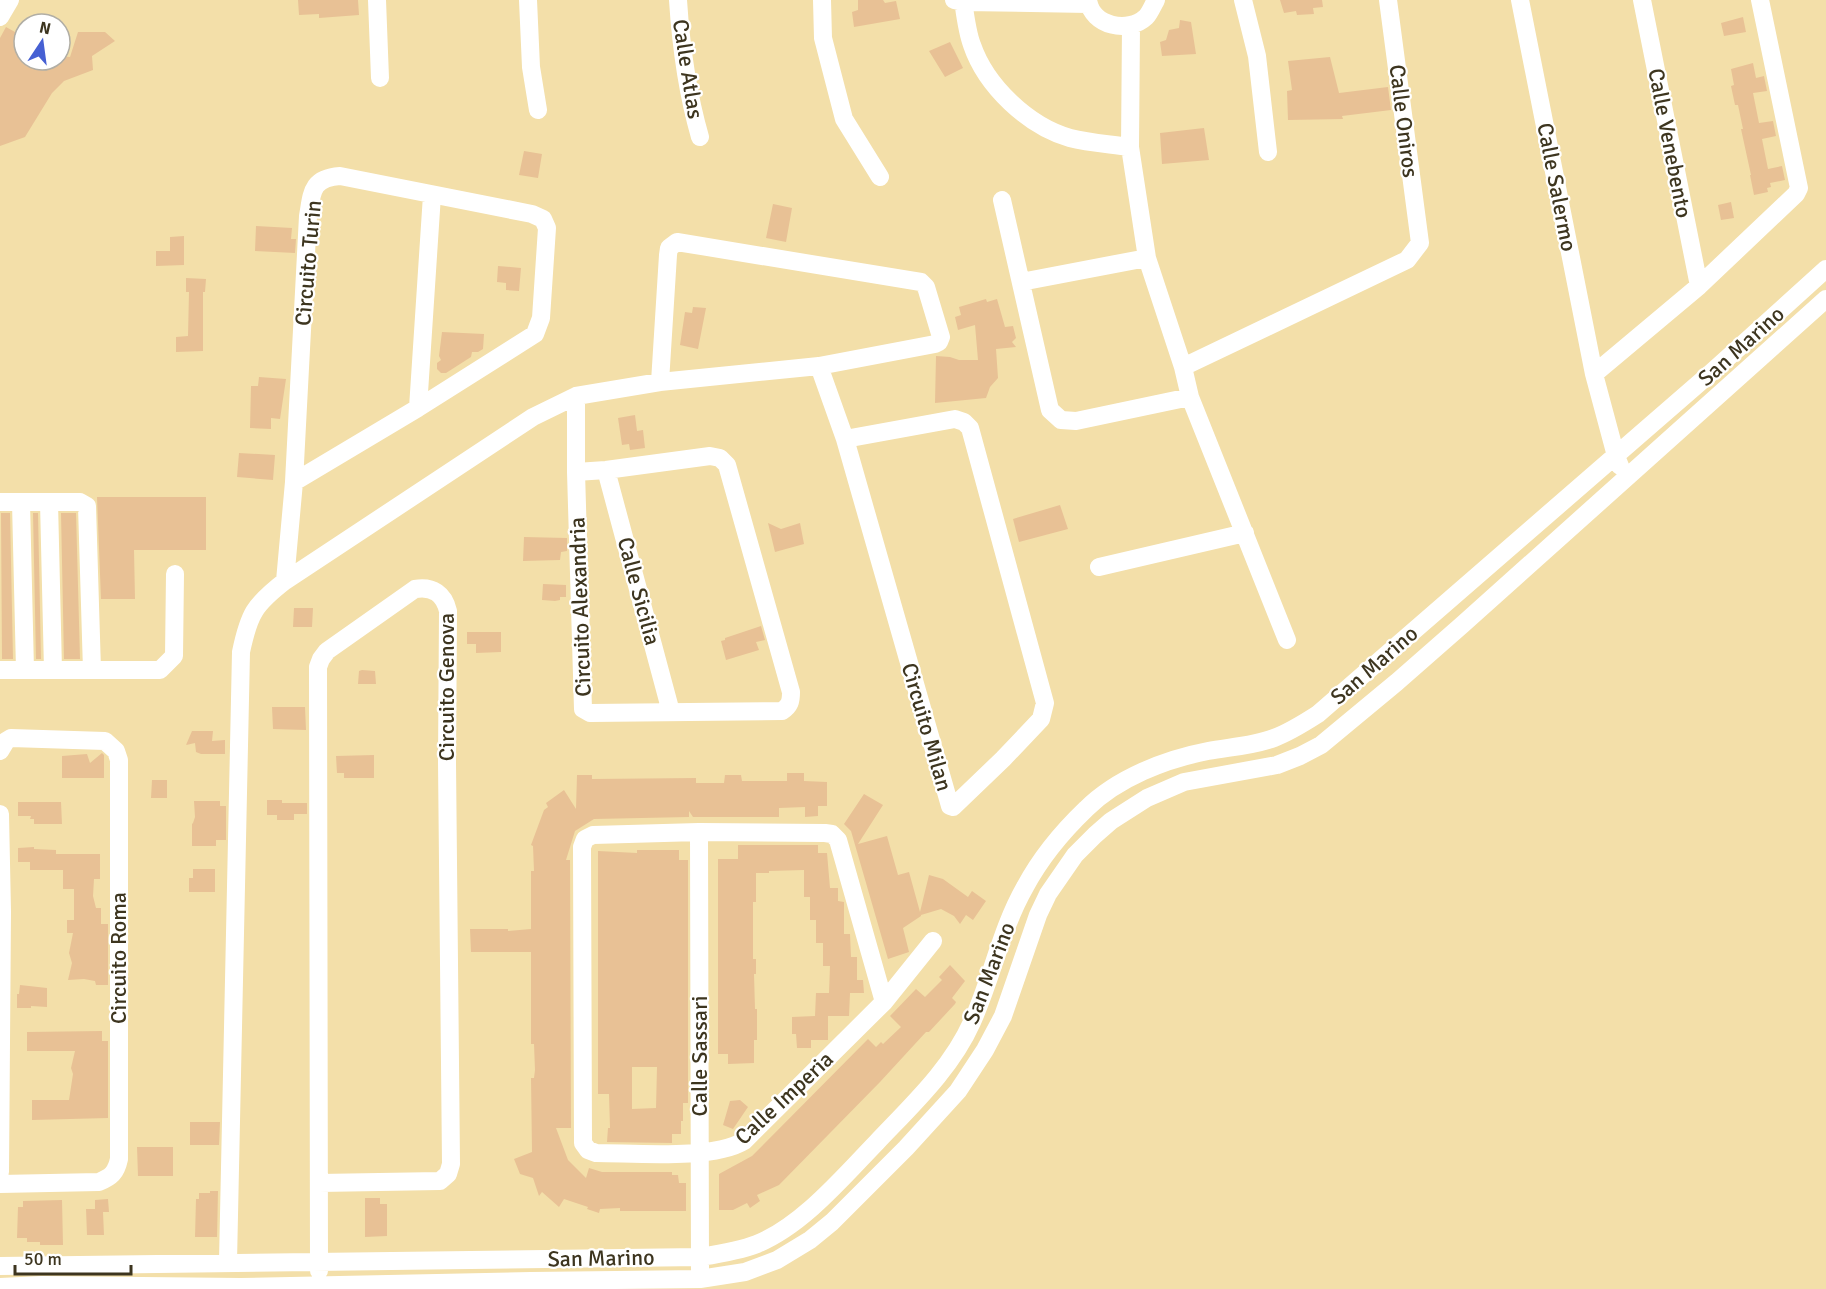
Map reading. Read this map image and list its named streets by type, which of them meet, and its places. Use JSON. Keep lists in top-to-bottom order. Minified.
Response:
{"streets":{"street":["Calle Atlas","Calle Oniros","Calle Venebento","Calle Salermo","Circuito Turin","San Marino","Calle Sicilia","Circuito Alexandria","Circuito Genova","Circuito Milan","Circuito Roma","Calle Sassari","Calle Imperia"]},"crossings":[["Calle Salermo","San Marino"],["San Marino","Circuito Genova"],["San Marino","Calle Sassari"],["Calle Sicilia","Circuito Alexandria"],["Calle Sassari","Calle Imperia"]],"scale_bar":"50 m","north":"top"}
